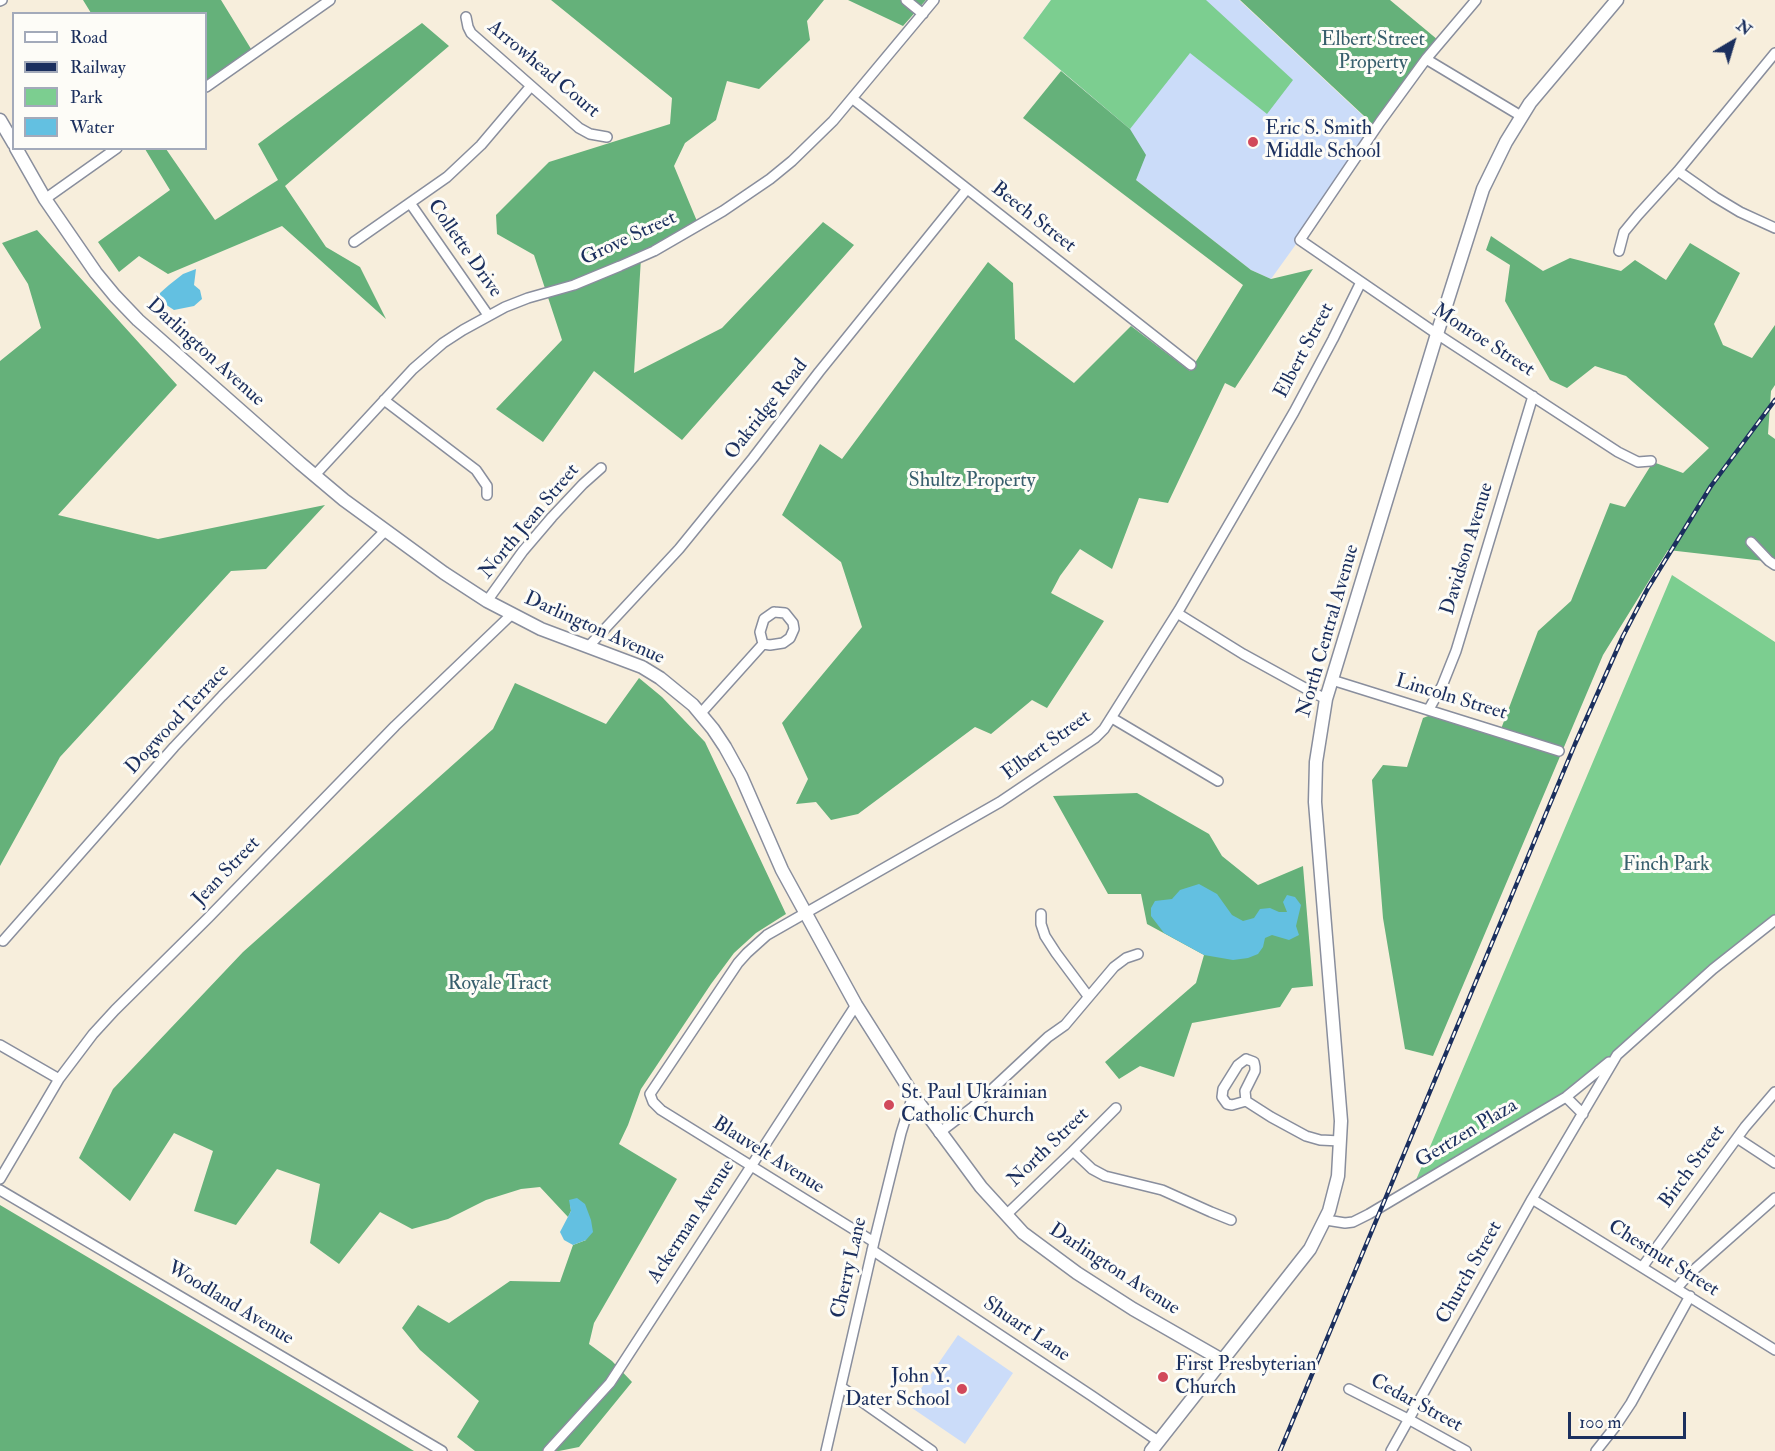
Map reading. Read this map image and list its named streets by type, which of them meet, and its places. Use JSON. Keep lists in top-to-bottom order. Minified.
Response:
{"streets":{"main road":["Darlington Avenue","North Central Avenue"],"street":["Arrowhead Court","Beech Street","Grove Street","Collette Drive","Monroe Street","Elbert Street","Oakridge Road","North Jean Street","Davidson Avenue","Lincoln Street","Dogwood Terrace","Jean Street","Gertzen Plaza","North Street","Blauvelt Avenue","Birch Street","Ackerman Avenue","Chestnut Street","Cherry Lane","Church Street","Woodland Avenue","Shuart Lane","Cedar Street"]},"crossings":[["Beech Street","Grove Street"],["Beech Street","Oakridge Road"],["Grove Street","Collette Drive"],["Grove Street","Darlington Avenue"],["Monroe Street","Elbert Street"],["Monroe Street","Davidson Avenue"],["Monroe Street","North Central Avenue"],["Elbert Street","Darlington Avenue"],["Elbert Street","Blauvelt Avenue"],["Darlington Avenue","Oakridge Road"],["Darlington Avenue","North Jean Street"],["Darlington Avenue","North Central Avenue"],["Darlington Avenue","Dogwood Terrace"],["Darlington Avenue","Jean Street"],["Darlington Avenue","North Street"],["Darlington Avenue","Ackerman Avenue"],["Darlington Avenue","Cherry Lane"],["Davidson Avenue","Lincoln Street"],["North Central Avenue","Lincoln Street"],["North Central Avenue","Gertzen Plaza"],["North Central Avenue","Shuart Lane"],["Gertzen Plaza","Church Street"],["Blauvelt Avenue","Ackerman Avenue"],["Blauvelt Avenue","Cherry Lane"],["Blauvelt Avenue","Shuart Lane"],["Birch Street","Chestnut Street"],["Chestnut Street","Church Street"],["Cherry Lane","Shuart Lane"],["Church Street","Cedar Street"]],"parks":["Elbert Street Property","Shultz Property","Finch Park","Royale Tract"],"places":["Eric S. Smith Middle School","St. Paul Ukrainian Catholic Church","First Presbyterian Church","John Y. Dater School"],"legend":["Road","Railway","Park","Water"],"scale_bar":"100 m","north":"top right"}
